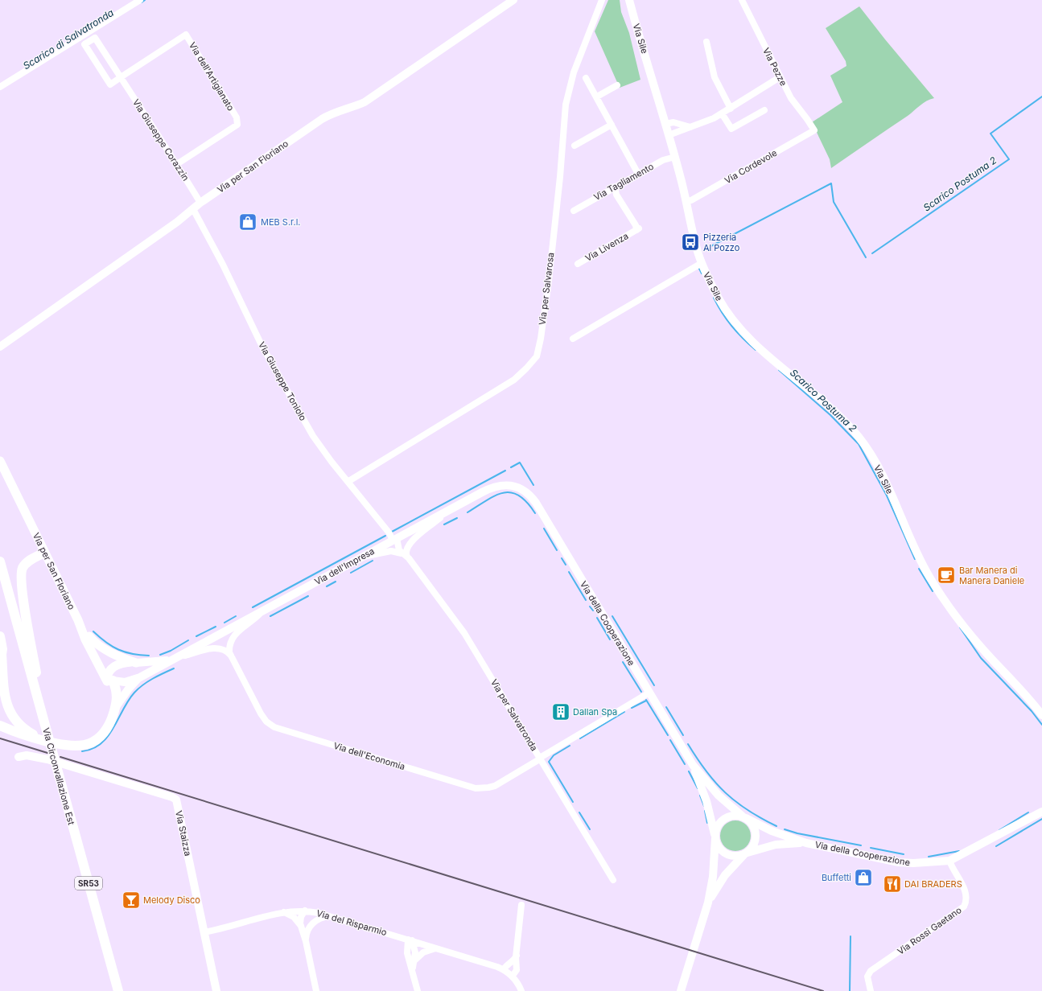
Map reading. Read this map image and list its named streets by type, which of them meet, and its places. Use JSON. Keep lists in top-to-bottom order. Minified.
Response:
{"streets":{"main road":["Via per San Floriano","Via Circonvallazione Est","SR53"],"street":["Via Sile","Via Pezze","Via dell'Artigianato","Via Giuseppe Corazzin","Via Cordevole","Via Tagliamento","Via Livenza","Via per Salvarosa","Via Giuseppe Toniolo","Via dell'Impresa","Via della Cooperazione","Via per Salvatronda","Via dell'Economia","Via Staizza","Via del Risparmio","Via Rossi Gaetano"]},"crossings":[["Via Sile","Via Cordevole"],["Via Sile","Via Tagliamento"],["Via Pezze","Via Cordevole"],["Via dell'Artigianato","Via Giuseppe Corazzin"],["Via Giuseppe Corazzin","Via per San Floriano"],["Via per San Floriano","Via Giuseppe Toniolo"],["Via per San Floriano","Via dell'Impresa"],["Via Tagliamento","Via Livenza"],["Via per Salvarosa","Via Giuseppe Toniolo"],["Via Giuseppe Toniolo","Via dell'Impresa"],["Via Giuseppe Toniolo","Via per Salvatronda"],["Via dell'Impresa","Via della Cooperazione"],["Via dell'Impresa","Via per Salvatronda"],["Via della Cooperazione","Via dell'Economia"],["Via della Cooperazione","Via Rossi Gaetano"],["Via per Salvatronda","Via dell'Economia"],["Via Staizza","Via del Risparmio"]],"water":["Scarico di Salvatronda","Scarico Postuma 2"],"places":{"shop":["MEB S.r.l.","Buffetti"],"bus stop":["Pizzeria Al Pozzo"],"cafe":["Bar Manera di Manera Daniele"],"building":["Dallan Spa"],"restaurant":["DAI BRADERS"],"bar":["Melody Disco"]}}
